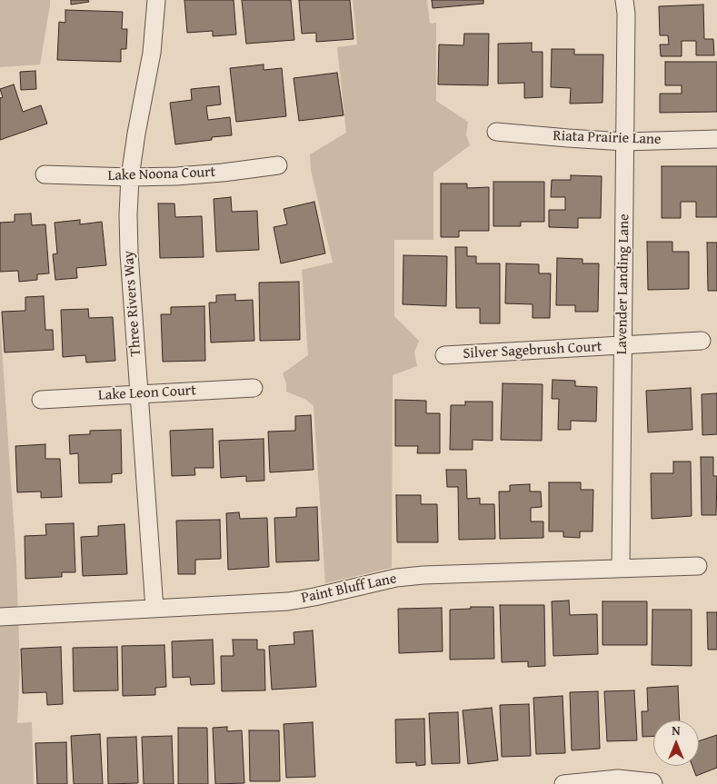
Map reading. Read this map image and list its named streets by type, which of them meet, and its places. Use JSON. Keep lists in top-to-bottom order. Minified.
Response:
{"streets":{"street":["Riata Prairie Lane","Lake Noona Court","Lavender Landing Lane","Three Rivers Way","Silver Sagebrush Court","Lake Leon Court","Paint Bluff Lane"]},"crossings":[["Riata Prairie Lane","Lavender Landing Lane"],["Lake Noona Court","Three Rivers Way"],["Lavender Landing Lane","Silver Sagebrush Court"],["Lavender Landing Lane","Paint Bluff Lane"],["Three Rivers Way","Lake Leon Court"],["Three Rivers Way","Paint Bluff Lane"]],"north":"top"}
